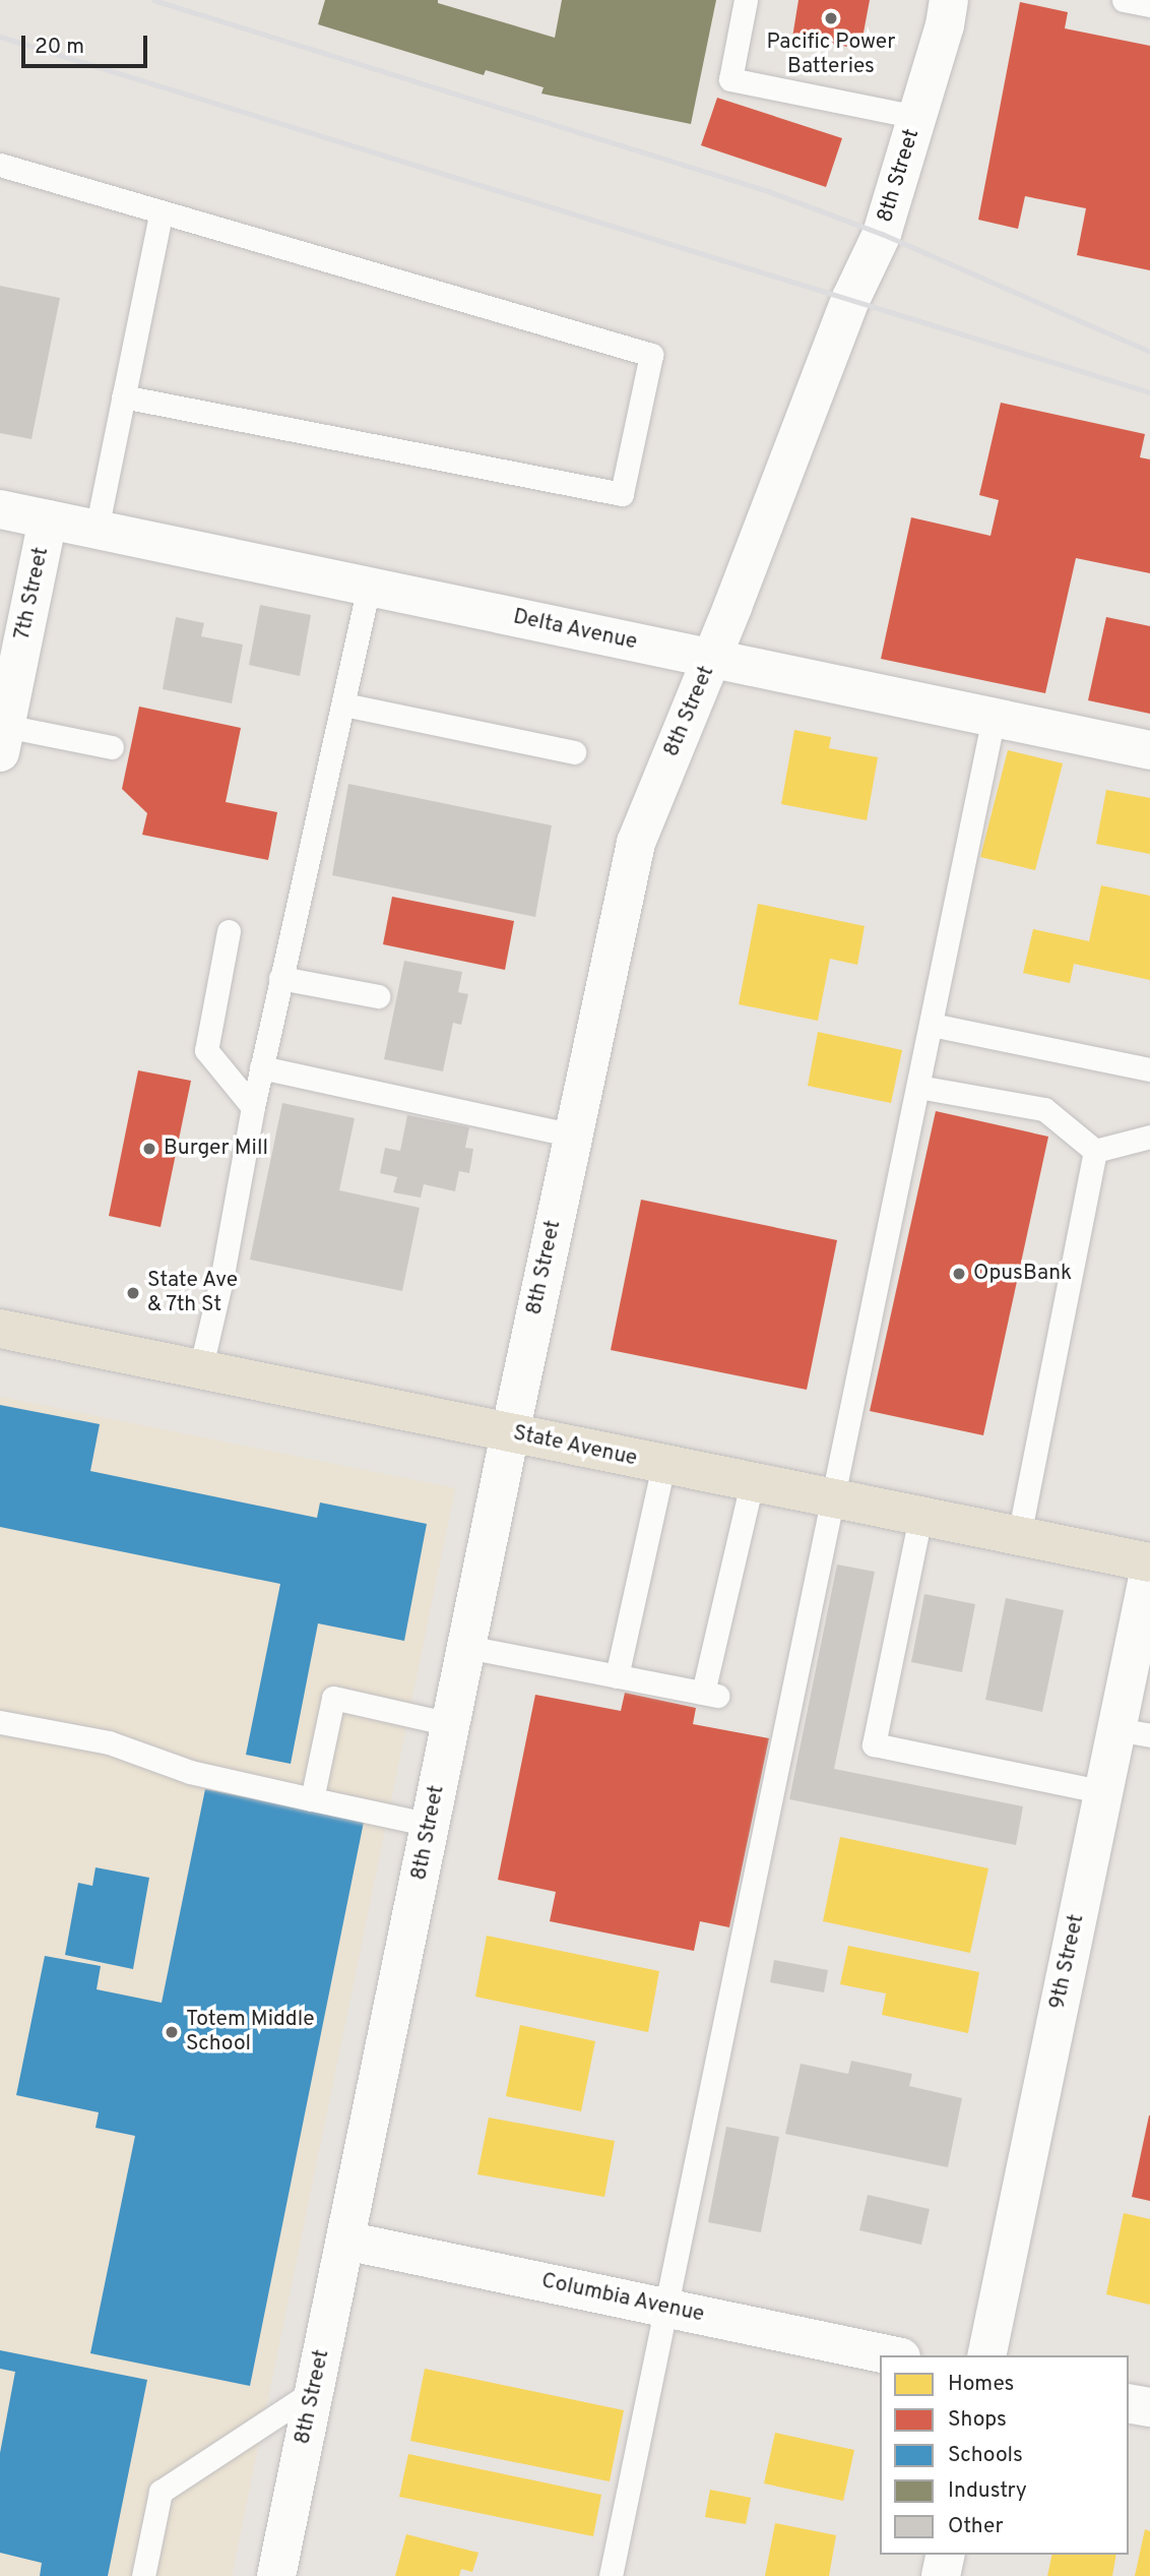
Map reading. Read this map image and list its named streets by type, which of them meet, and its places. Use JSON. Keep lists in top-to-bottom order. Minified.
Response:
{"streets":{"main road":["State Avenue"],"street":["8th Street","7th Street","Delta Avenue","9th Street","Columbia Avenue"]},"crossings":[["8th Street","Delta Avenue"],["8th Street","State Avenue"],["8th Street","Columbia Avenue"],["7th Street","Delta Avenue"],["State Avenue","9th Street"]],"places":["Pacific Power Batteries","Burger Mill","OpusBank","State Ave & 7th St","Totem Middle School"],"legend":["Homes","Shops","Schools","Industry","Other"],"scale_bar":"20 m"}
